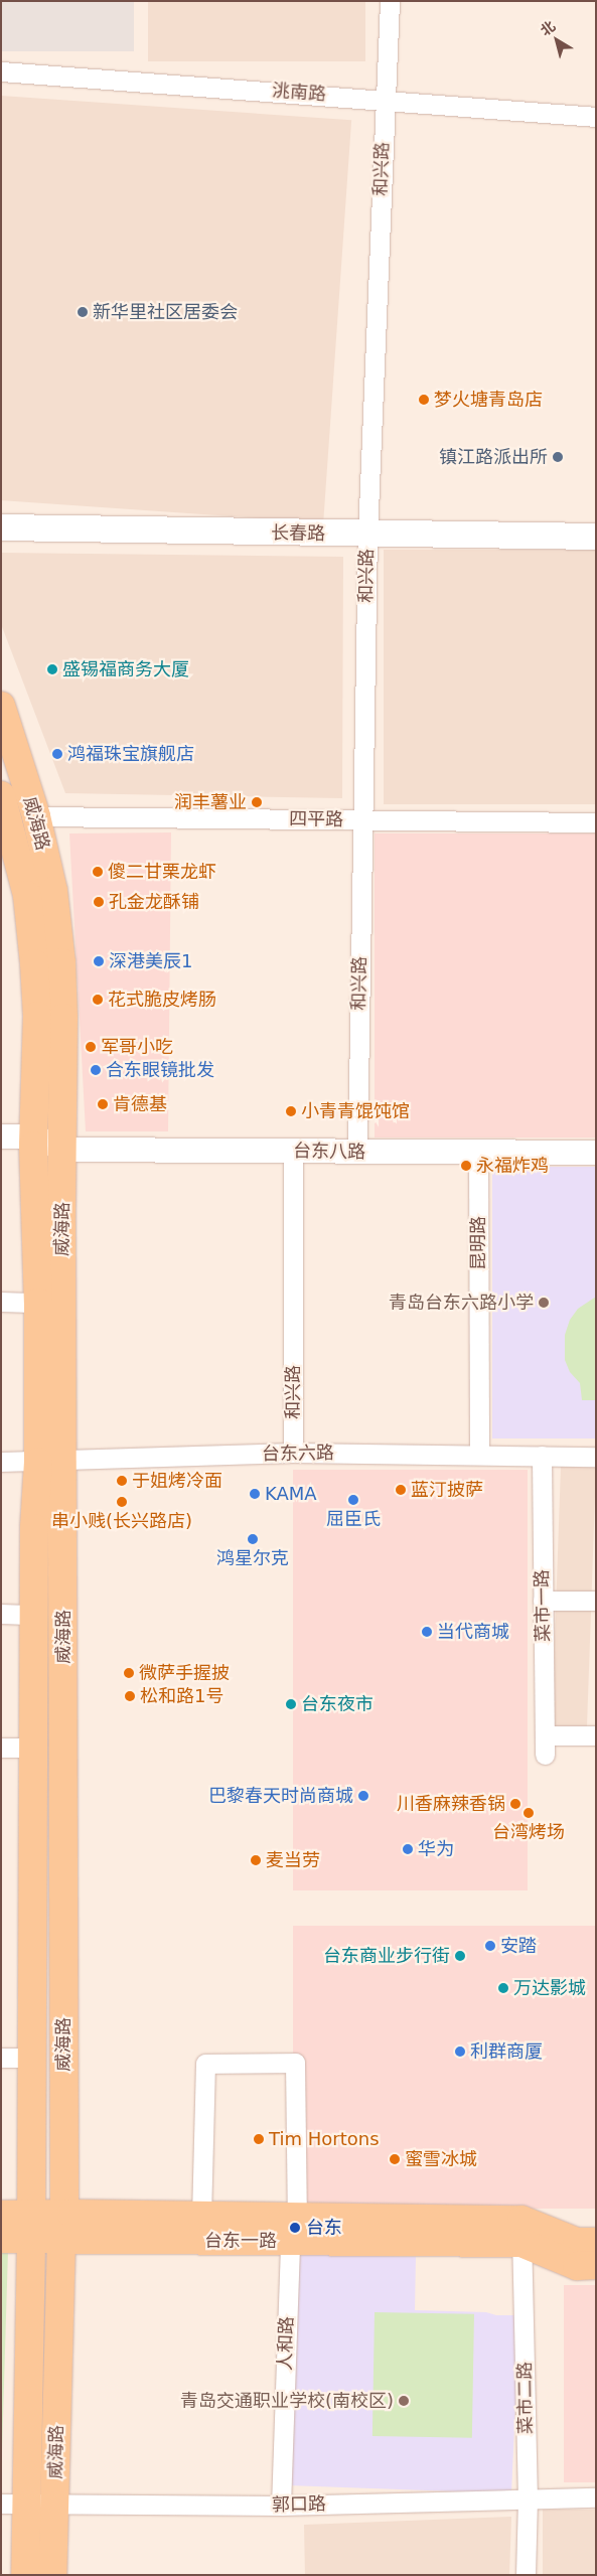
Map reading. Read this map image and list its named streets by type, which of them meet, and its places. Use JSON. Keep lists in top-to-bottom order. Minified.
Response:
{"streets":{"main road":["长春路","威海路","台东一路"],"street":["洮南路","和兴路","四平路","台东八路","昆明路","台东六路","菜市一路","人和路","菜市二路","郭口路"]},"crossings":[["洮南路","和兴路"],["和兴路","长春路"],["和兴路","四平路"],["和兴路","台东八路"],["和兴路","台东六路"],["四平路","威海路"],["威海路","台东八路"],["威海路","台东六路"],["威海路","台东一路"],["威海路","郭口路"],["台东八路","昆明路"],["昆明路","台东六路"],["台东六路","菜市一路"],["台东一路","人和路"],["台东一路","菜市二路"],["人和路","郭口路"],["菜市二路","郭口路"]],"places":["新华里社区居委会","梦火塘青岛店","镇江路派出所","盛锡福商务大厦","鸿福珠宝旗舰店","润丰薯业","傻二甘栗龙虾","孔金龙酥铺","深港美辰1","花式脆皮烤肠","军哥小吃","合东眼镜批发","肯德基","小青青馄饨馆","永福炸鸡","青岛台东六路小学","于姐烤冷面","蓝汀披萨","KAMA","屈臣氏","串小贱(长兴路店)","鸿星尔克","当代商城","微萨手握披","松和路1号","台东夜市","巴黎春天时尚商城","川香麻辣香锅","台湾烤场","华为","麦当劳","安踏","台东商业步行街","万达影城","利群商厦","Tim Hortons","蜜雪冰城","台东","青岛交通职业学校(南校区)"],"north":"top left"}
